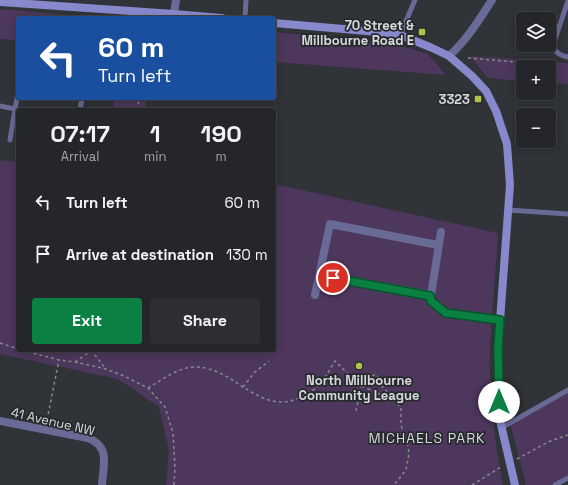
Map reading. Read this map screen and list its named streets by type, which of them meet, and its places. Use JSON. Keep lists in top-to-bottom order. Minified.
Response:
{"streets":{"street":["41 Avenue NW"]},"districts":["MICHAELS PARK"],"places":{"transit":["70 Street & Millbourne Road E","3323"],"other":["North Millbourne Community League"]},"page":{"map_buttons":["+","−"],"turn":["60 m","Turn left"],"eta":["07:17","Arrival","1","min","190","m"],"list":[{"name":"Turn left","value":"60 m"},{"name":"Arrive at destination","value":"130 m"}],"buttons":["Exit","Share"]}}
